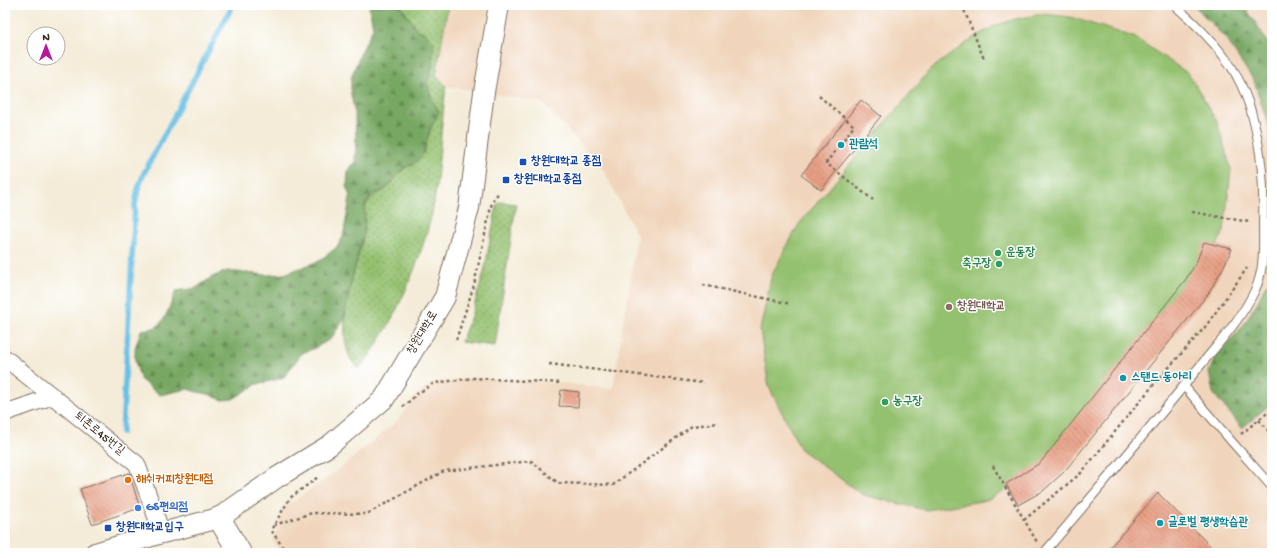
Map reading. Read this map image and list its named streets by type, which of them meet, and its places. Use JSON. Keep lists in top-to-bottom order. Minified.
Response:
{"streets":{"street":["창원대학로","퇴촌로45번길"]},"crossings":[["창원대학로","퇴촌로45번길"]],"places":{"other":["관람석","운동장","축구장","창원대학교","스탠드 동아리","농구장","해쉬커피창원대점","GS편의점","글로벌 평생학습관"],"transit":["창원대학교 종점","창원대학교종점","창원대학교입구"]},"north":"top"}
